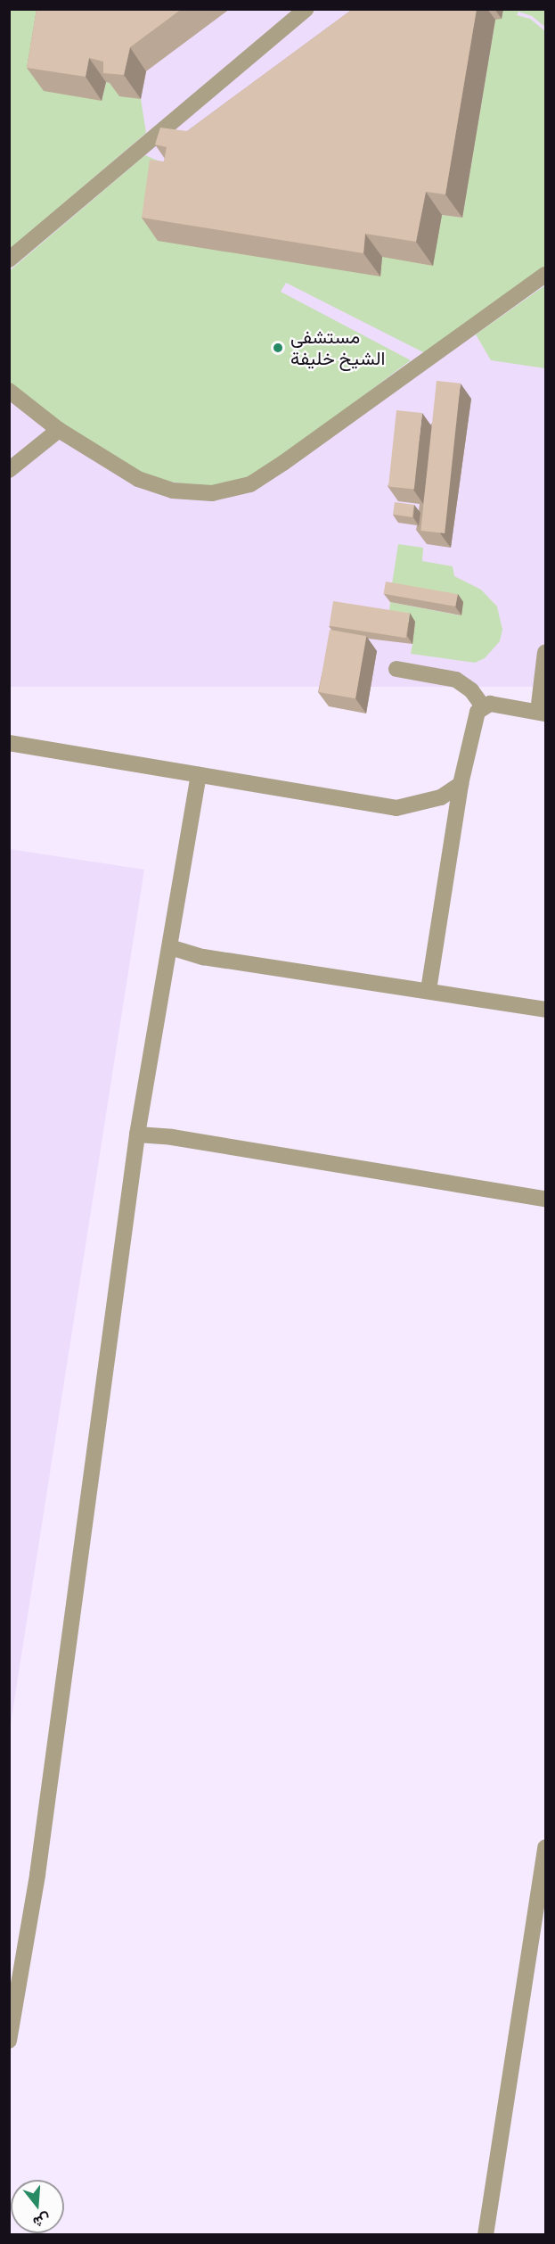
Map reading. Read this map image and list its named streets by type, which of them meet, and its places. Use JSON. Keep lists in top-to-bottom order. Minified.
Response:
{"places":["مستشفى الشيخ خليفة"],"north":"bottom"}
